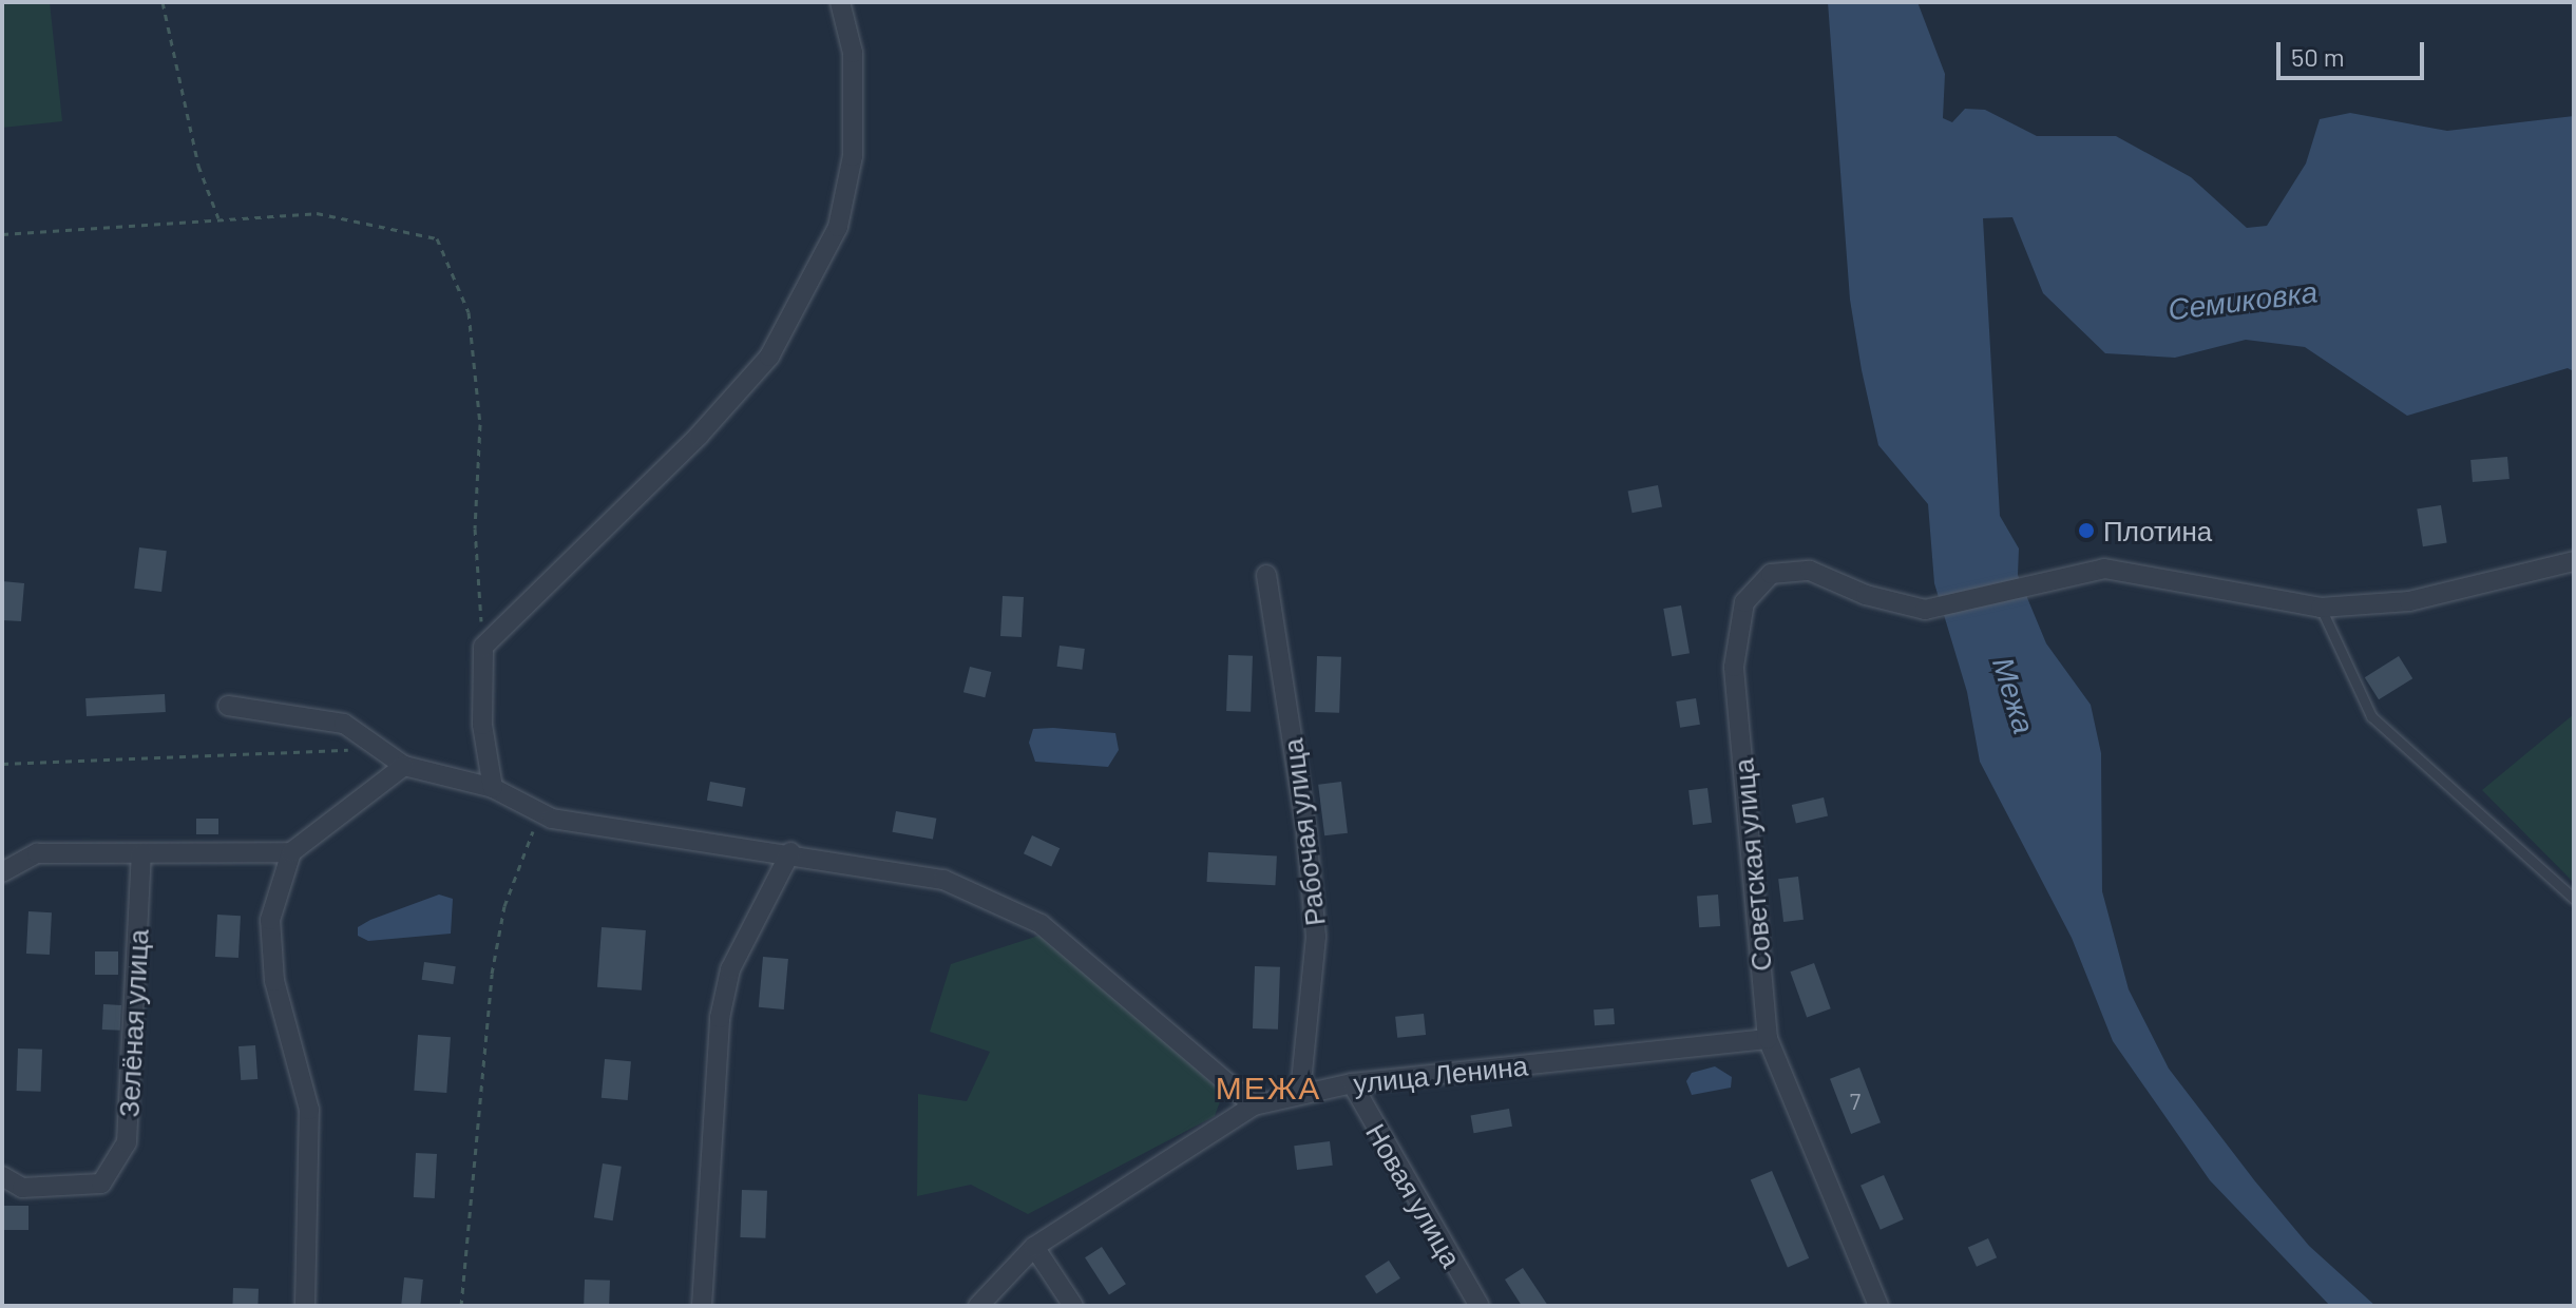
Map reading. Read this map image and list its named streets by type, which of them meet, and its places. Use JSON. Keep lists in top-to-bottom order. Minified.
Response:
{"streets":{"street":["Рабочая улица","Советская улица","Зелёная улица","улица Ленина","Новая улица"]},"crossings":[["Рабочая улица","улица Ленина"],["Советская улица","улица Ленина"],["улица Ленина","Новая улица"]],"districts":["МЕЖА"],"water":["Семиковка","Межа"],"places":["Плотина"],"house_numbers":["7"],"scale_bar":"50 m"}
